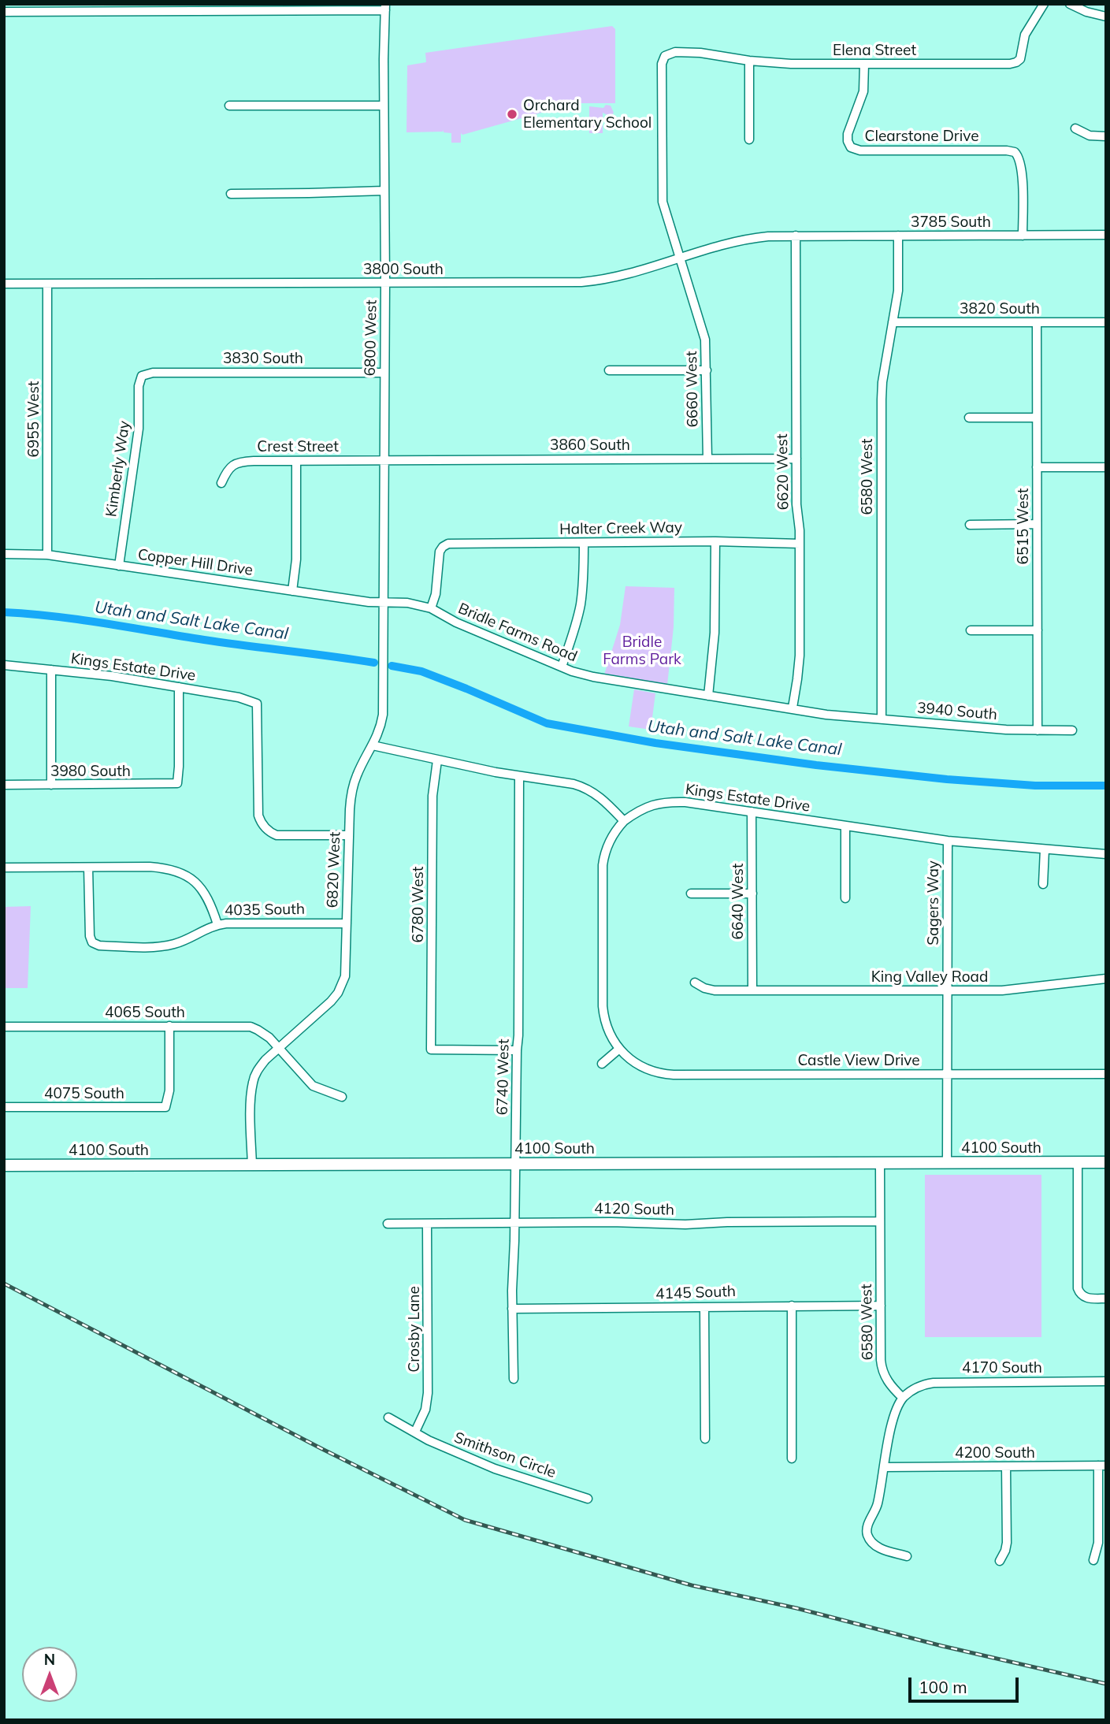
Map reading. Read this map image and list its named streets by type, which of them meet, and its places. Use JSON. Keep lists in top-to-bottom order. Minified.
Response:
{"streets":{"main road":["4100 South"],"street":["Elena Street","Clearstone Drive","3785 South","3800 South","3820 South","6800 West","3830 South","6660 West","6955 West","3860 South","Crest Street","Kimberly Way","6620 West","6580 West","6515 West","Halter Creek Way","Copper Hill Drive","Bridle Farms Road","Kings Estate Drive","3940 South","3980 South","6820 West","6640 West","Sagers Way","6780 West","4035 South","King Valley Road","4065 South","Castle View Drive","6740 West","4075 South","4120 South","4145 South","Crosby Lane","4170 South","4200 South","Smithson Circle"]},"crossings":[["Elena Street","Clearstone Drive"],["Elena Street","6660 West"],["Clearstone Drive","3785 South"],["3785 South","3800 South"],["3785 South","6620 West"],["3785 South","6580 West"],["3800 South","6800 West"],["3800 South","6660 West"],["3800 South","6955 West"],["3800 South","6620 West"],["3820 South","6580 West"],["3820 South","6515 West"],["6800 West","3830 South"],["6800 West","3860 South"],["6800 West","Crest Street"],["6800 West","Copper Hill Drive"],["6800 West","Bridle Farms Road"],["6800 West","6820 West"],["3830 South","Kimberly Way"],["6660 West","3860 South"],["6955 West","Copper Hill Drive"],["3860 South","Crest Street"],["3860 South","6620 West"],["Kimberly Way","Copper Hill Drive"],["6620 West","Halter Creek Way"],["6620 West","Bridle Farms Road"],["6580 West","3940 South"],["6580 West","4100 South"],["6580 West","4120 South"],["6580 West","4145 South"],["6580 West","4170 South"],["6515 West","3940 South"],["Halter Creek Way","Bridle Farms Road"],["Copper Hill Drive","Bridle Farms Road"],["Bridle Farms Road","3940 South"],["Kings Estate Drive","3980 South"],["Kings Estate Drive","6820 West"],["Kings Estate Drive","6640 West"],["Kings Estate Drive","Sagers Way"],["Kings Estate Drive","Castle View Drive"],["6820 West","4035 South"],["6820 West","4065 South"],["6820 West","4100 South"],["6640 West","King Valley Road"],["Sagers Way","King Valley Road"],["Sagers Way","Castle View Drive"],["Sagers Way","4100 South"],["6780 West","6740 West"],["4065 South","4075 South"],["6740 West","4100 South"],["6740 West","4120 South"],["6740 West","4145 South"],["4120 South","Crosby Lane"],["Crosby Lane","Smithson Circle"]],"water":["Utah and Salt Lake Canal"],"parks":["Bridle Farms Park"],"places":["Orchard Elementary School"],"scale_bar":"100 m","north":"top"}
